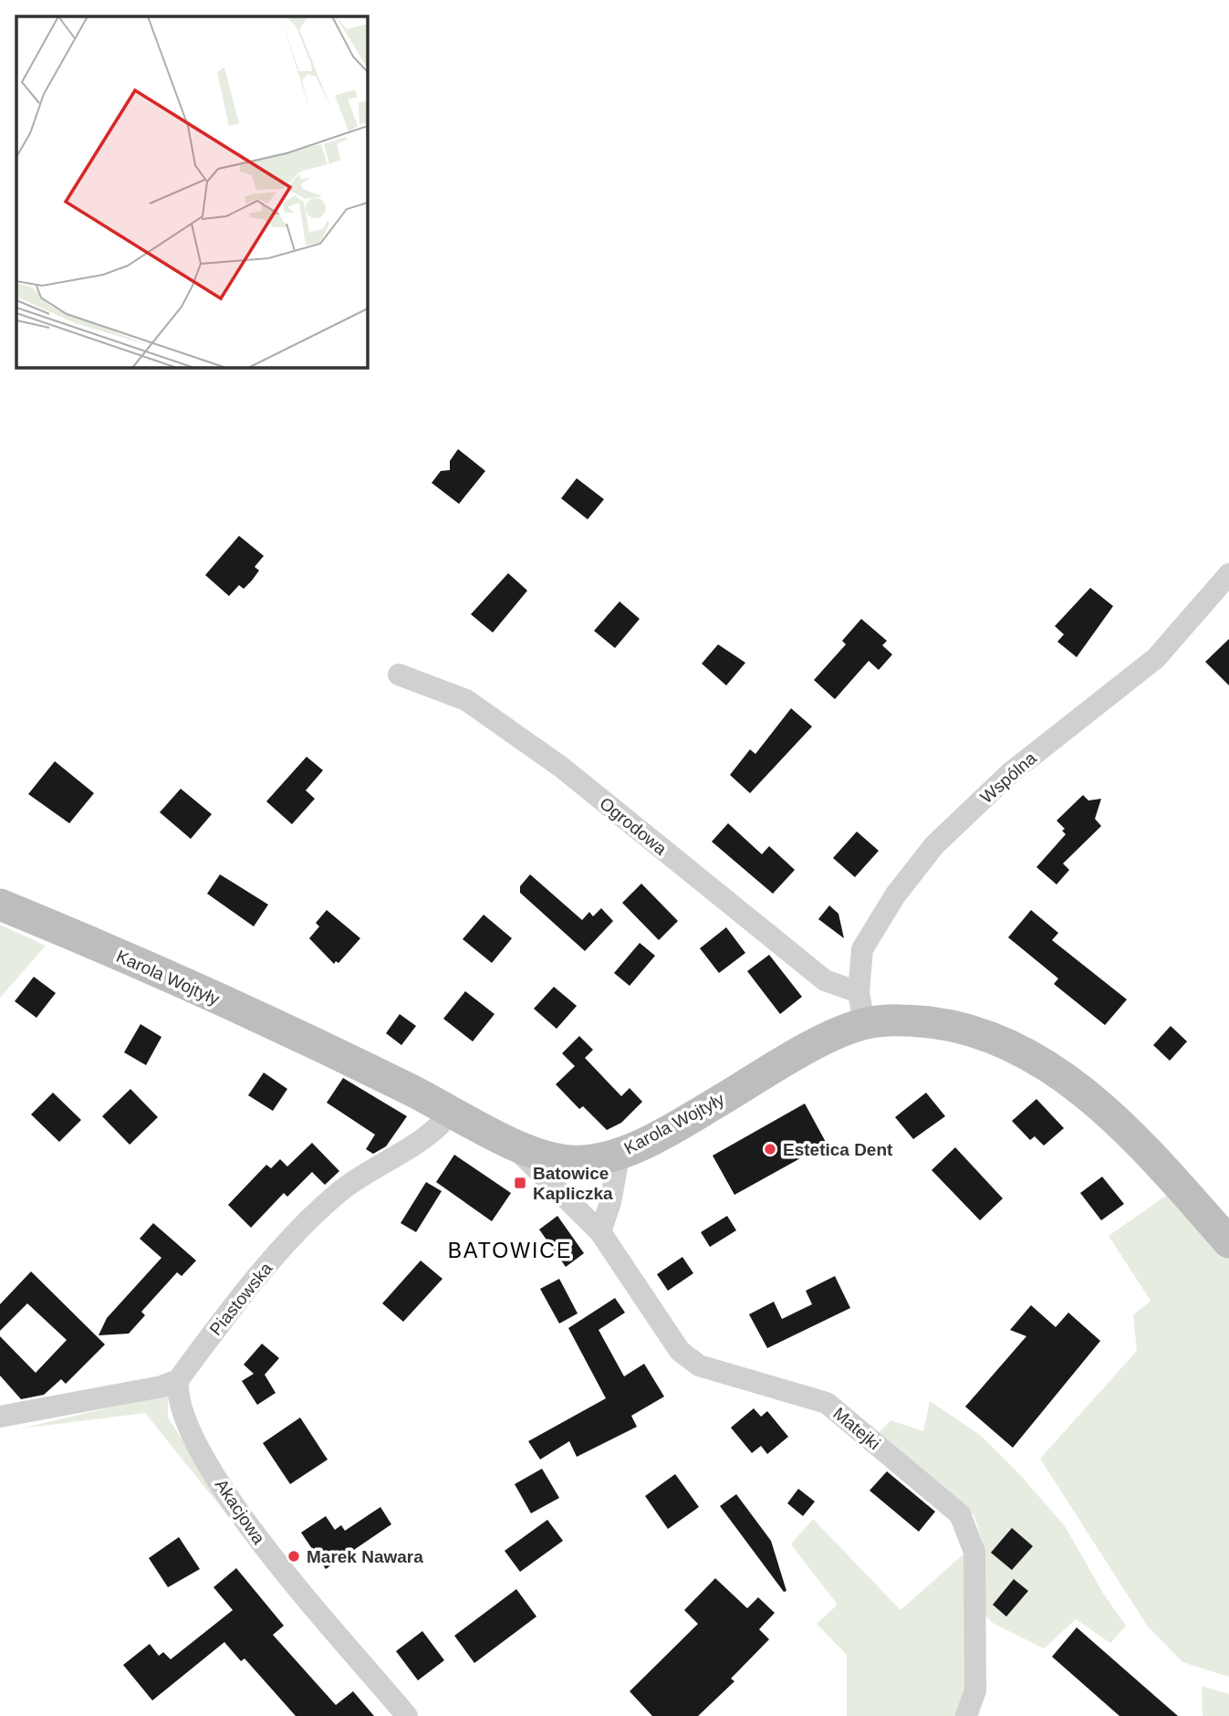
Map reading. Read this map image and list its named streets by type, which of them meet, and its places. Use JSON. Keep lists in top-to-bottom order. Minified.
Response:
{"streets":{"street":["Wspólna","Ogrodowa","Karola Wojtyły","Piastowska","Matejki","Akacjowa"]},"crossings":[["Wspólna","Ogrodowa"],["Wspólna","Karola Wojtyły"],["Karola Wojtyły","Piastowska"],["Karola Wojtyły","Matejki"],["Piastowska","Akacjowa"]],"districts":["BATOWICE"],"places":{"other":["Estetica Dent","Marek Nawara"],"transit":["Batowice Kapliczka"]}}
